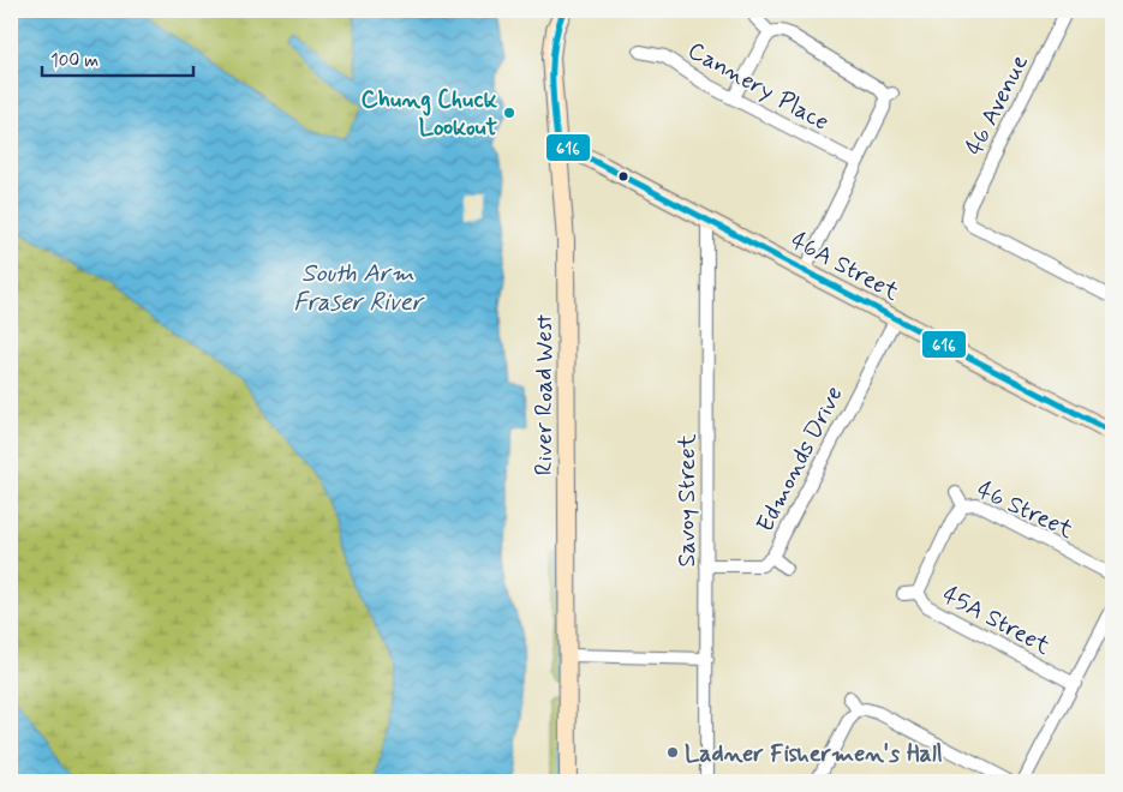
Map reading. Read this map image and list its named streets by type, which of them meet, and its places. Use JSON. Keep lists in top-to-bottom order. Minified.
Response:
{"streets":{"main road":["46A Street","River Road West"],"street":["Cannery Place","46 Avenue","Edmonds Drive","Savoy Street","46 Street","45A Street"]},"crossings":[["46A Street","River Road West"],["46A Street","Edmonds Drive"],["46A Street","Savoy Street"],["Edmonds Drive","Savoy Street"]],"water":["South Arm Fraser River"],"places":["Chung Chuck Lookout","Ladner Fishermen's Hall"],"lines":["transit line 616"],"scale_bar":"100 m"}
